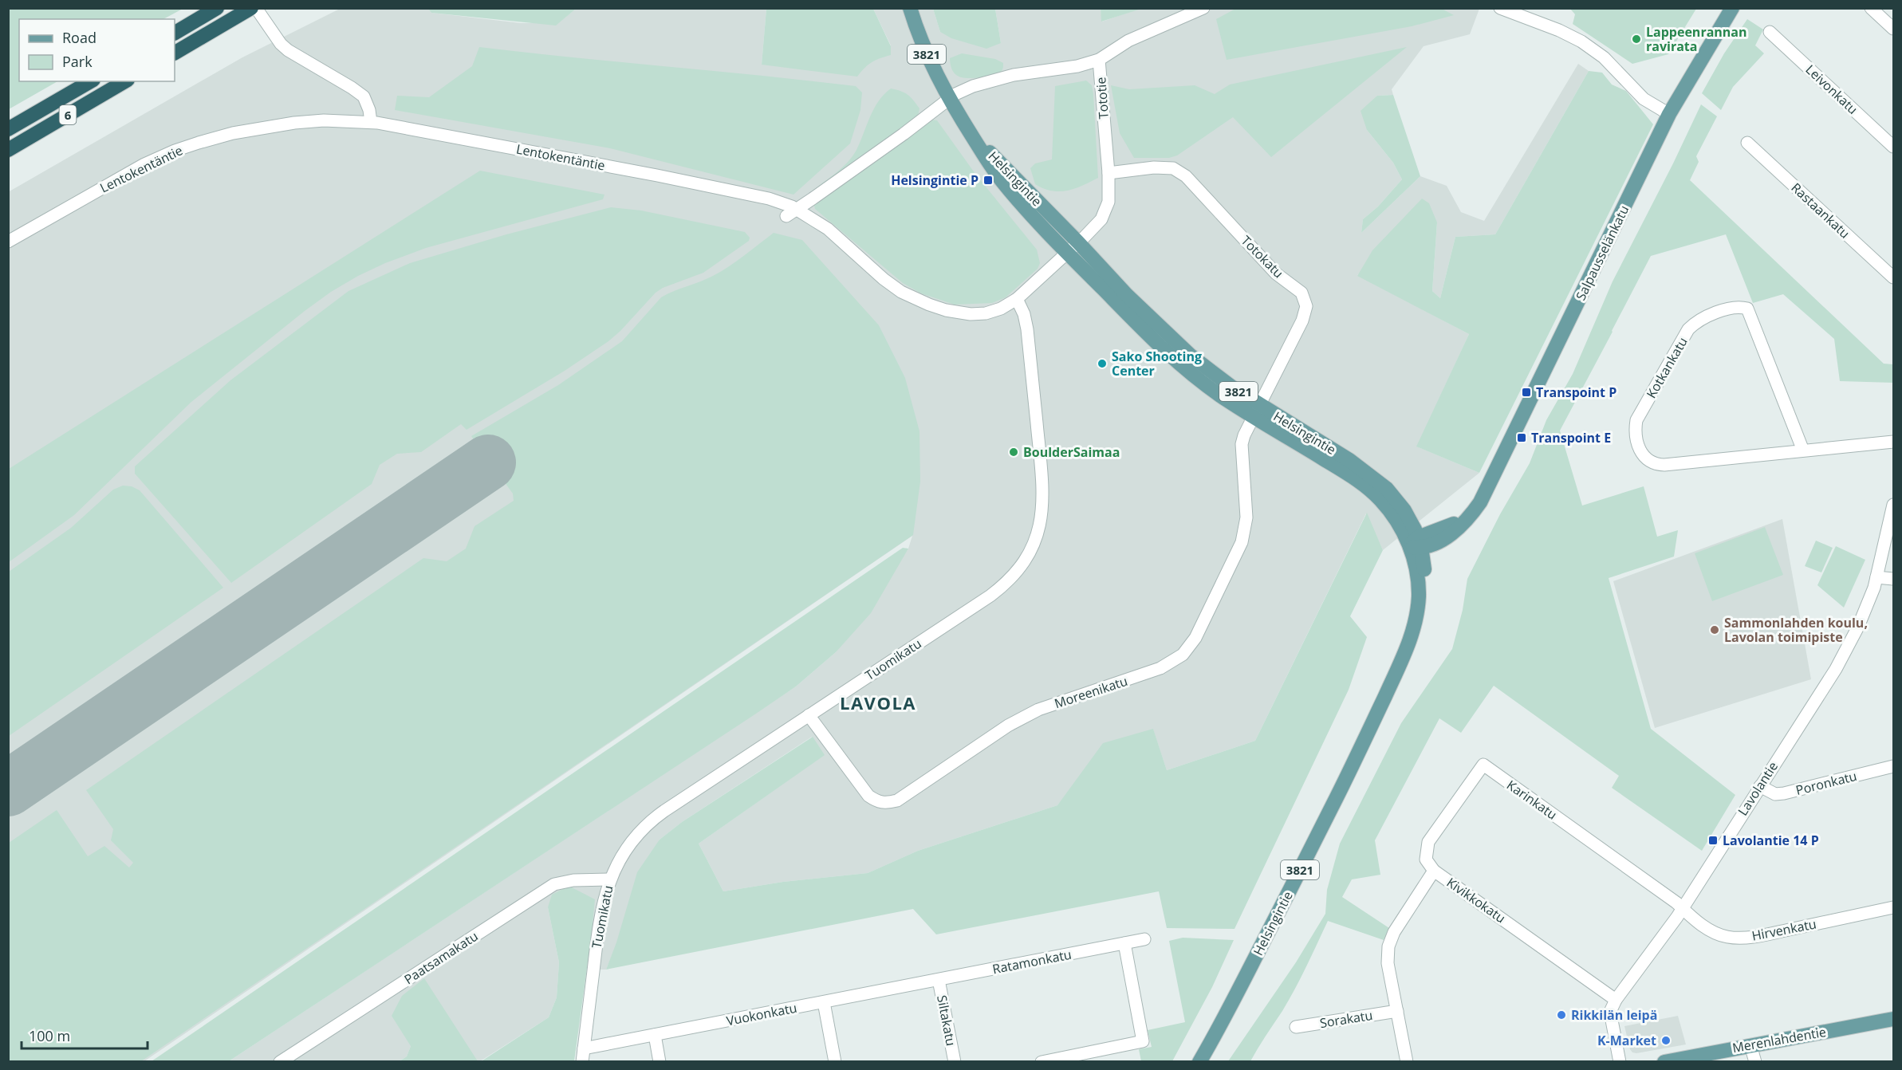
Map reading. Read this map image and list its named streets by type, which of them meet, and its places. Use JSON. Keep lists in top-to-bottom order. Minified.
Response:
{"streets":{"highway":["6"],"main road":["3821","Helsingintie","Salpausselänkatu","Merenlahdentie"],"street":["Leivonkatu","Tototie","Lentokentäntie","Rastaankatu","Totokatu","Kotkankatu","Tuomikatu","Moreenikatu","Poronkatu","Lavolantie","Karinkatu","Kivikkokatu","Hirvenkatu","Paatsamakatu","Ratamonkatu","Vuokonkatu","Sorakatu","Siltakatu"]},"crossings":[["Tototie","Lentokentäntie"],["Tototie","Helsingintie"],["Tototie","Totokatu"],["Lentokentäntie","Helsingintie"],["Lentokentäntie","Tuomikatu"],["Helsingintie","Salpausselänkatu"],["Helsingintie","Totokatu"],["Helsingintie","Moreenikatu"],["Totokatu","Moreenikatu"],["Tuomikatu","Moreenikatu"],["Tuomikatu","Paatsamakatu"],["Tuomikatu","Vuokonkatu"],["Poronkatu","Lavolantie"],["Lavolantie","Karinkatu"],["Lavolantie","Kivikkokatu"],["Lavolantie","Hirvenkatu"],["Karinkatu","Kivikkokatu"],["Karinkatu","Hirvenkatu"],["Kivikkokatu","Sorakatu"],["Ratamonkatu","Vuokonkatu"],["Ratamonkatu","Siltakatu"],["Vuokonkatu","Siltakatu"]],"districts":["LAVOLA"],"places":{"other":["Lappeenrannan ravirata","Sako Shooting Center","BoulderSaimaa","Sammonlahden koulu, Lavolan toimipiste","Rikkilän leipä","K-Market"],"transit":["Helsingintie P","Transpoint P","Transpoint E","Lavolantie 14 P"]},"legend":["Road","Park"],"scale_bar":"100 m"}
